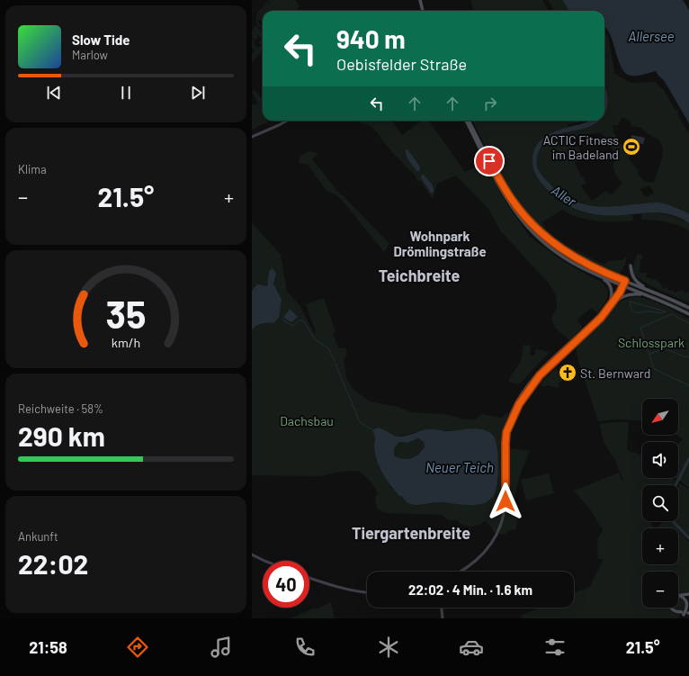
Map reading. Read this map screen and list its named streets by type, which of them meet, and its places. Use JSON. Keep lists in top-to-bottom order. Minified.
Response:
{"districts":["Wohnpark Drömlingstraße","Teichbreite","Tiergartenbreite"],"water":["Allersee","Aller","Neuer Teich"],"parks":["Schlosspark","Dachsbau"],"places":{"sports":["ACTIC Fitness im Badeland"],"church":["St. Bernward"]},"north":"bottom left","page":{"turn":["940 m","Oebisfelder Straße"],"song":["Slow Tide","Marlow"],"tile":["Klima",["Reichweite · 58%","290 km"],["Ankunft","22:02"]],"heat":["−","21.5°","+"],"map_buttons":["+","−"],"limit":"40","trip":"22:02 · 4 Min. · 1.6 km","tabs":["21:58","21.5°"],"gauge":["35","km/h"]}}
